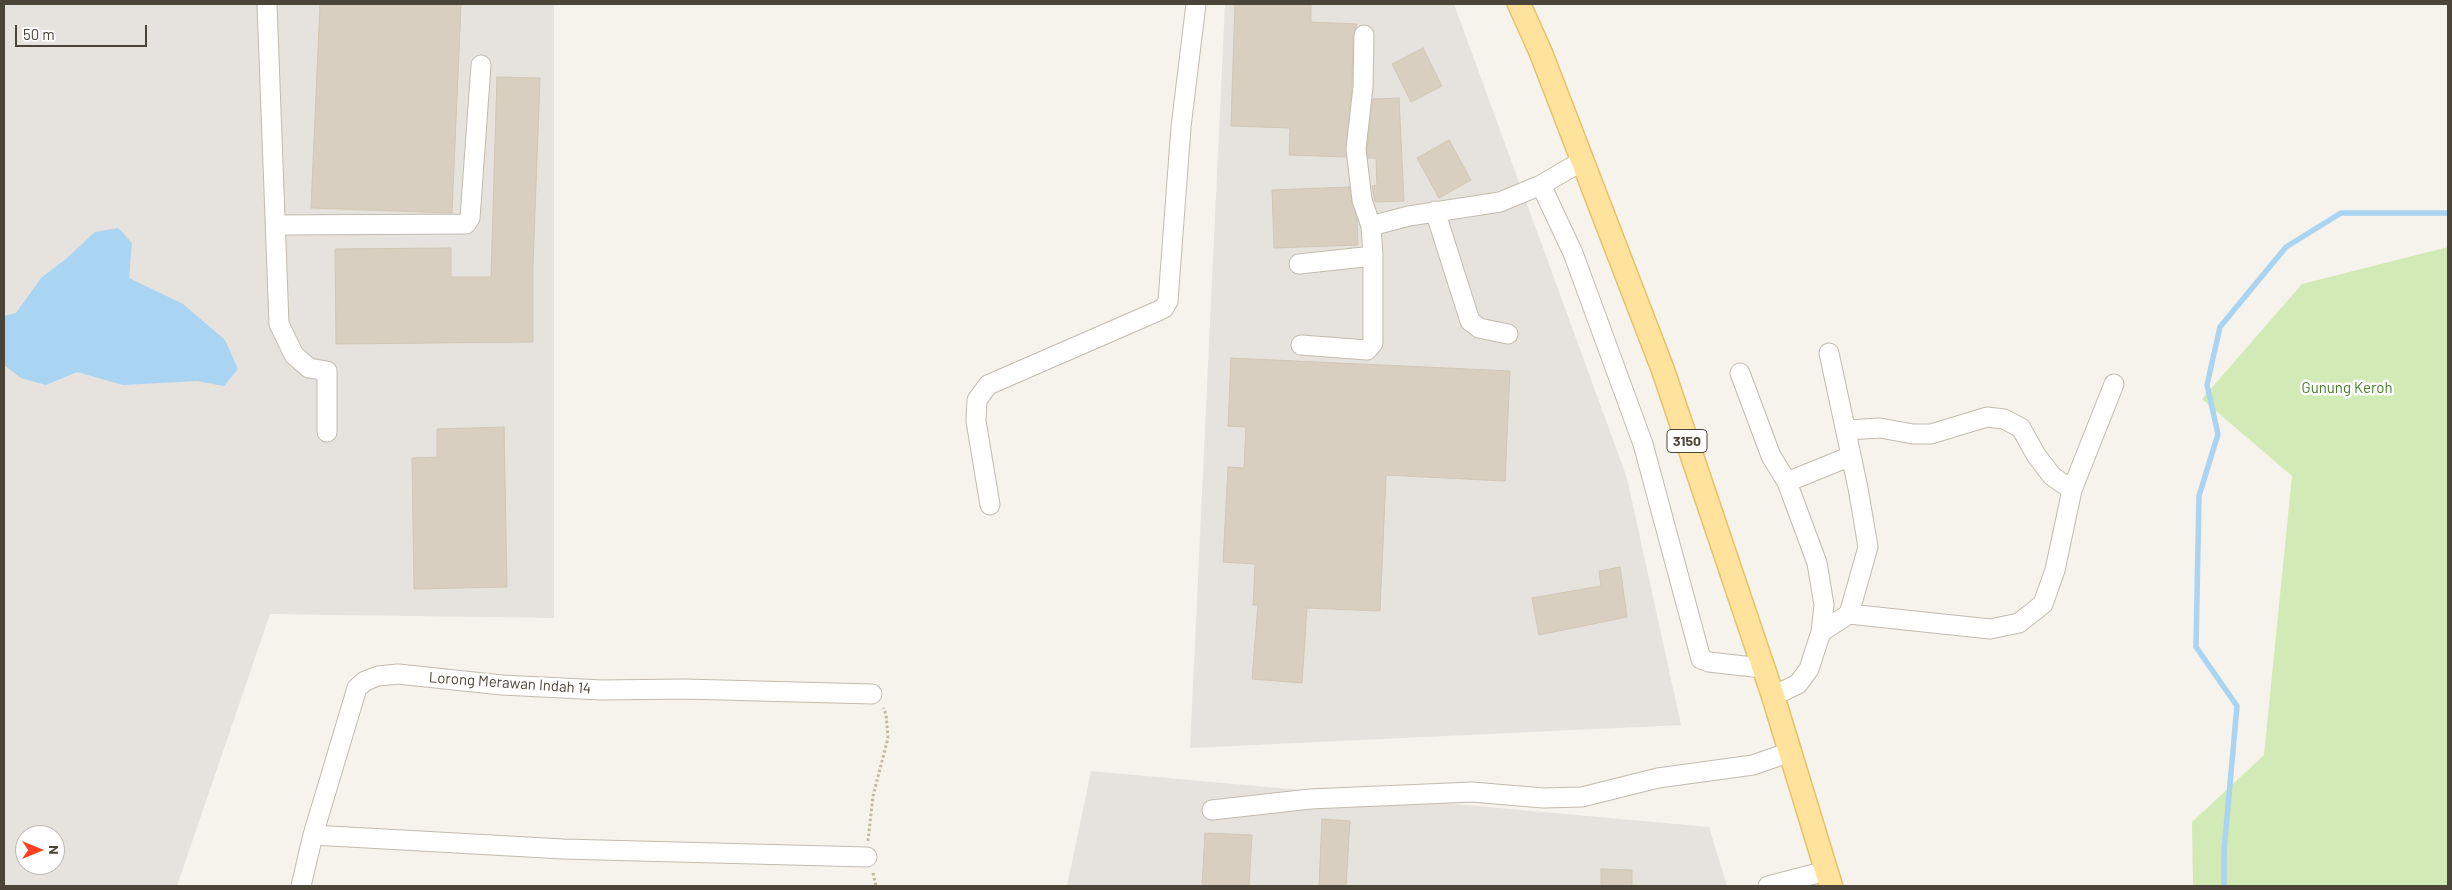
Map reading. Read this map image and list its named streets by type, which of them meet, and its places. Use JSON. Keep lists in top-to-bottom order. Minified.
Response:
{"streets":{"main road":["3150"],"street":["Lorong Merawan Indah 14"]},"parks":["Gunung Keroh"],"scale_bar":"50 m","north":"right"}
